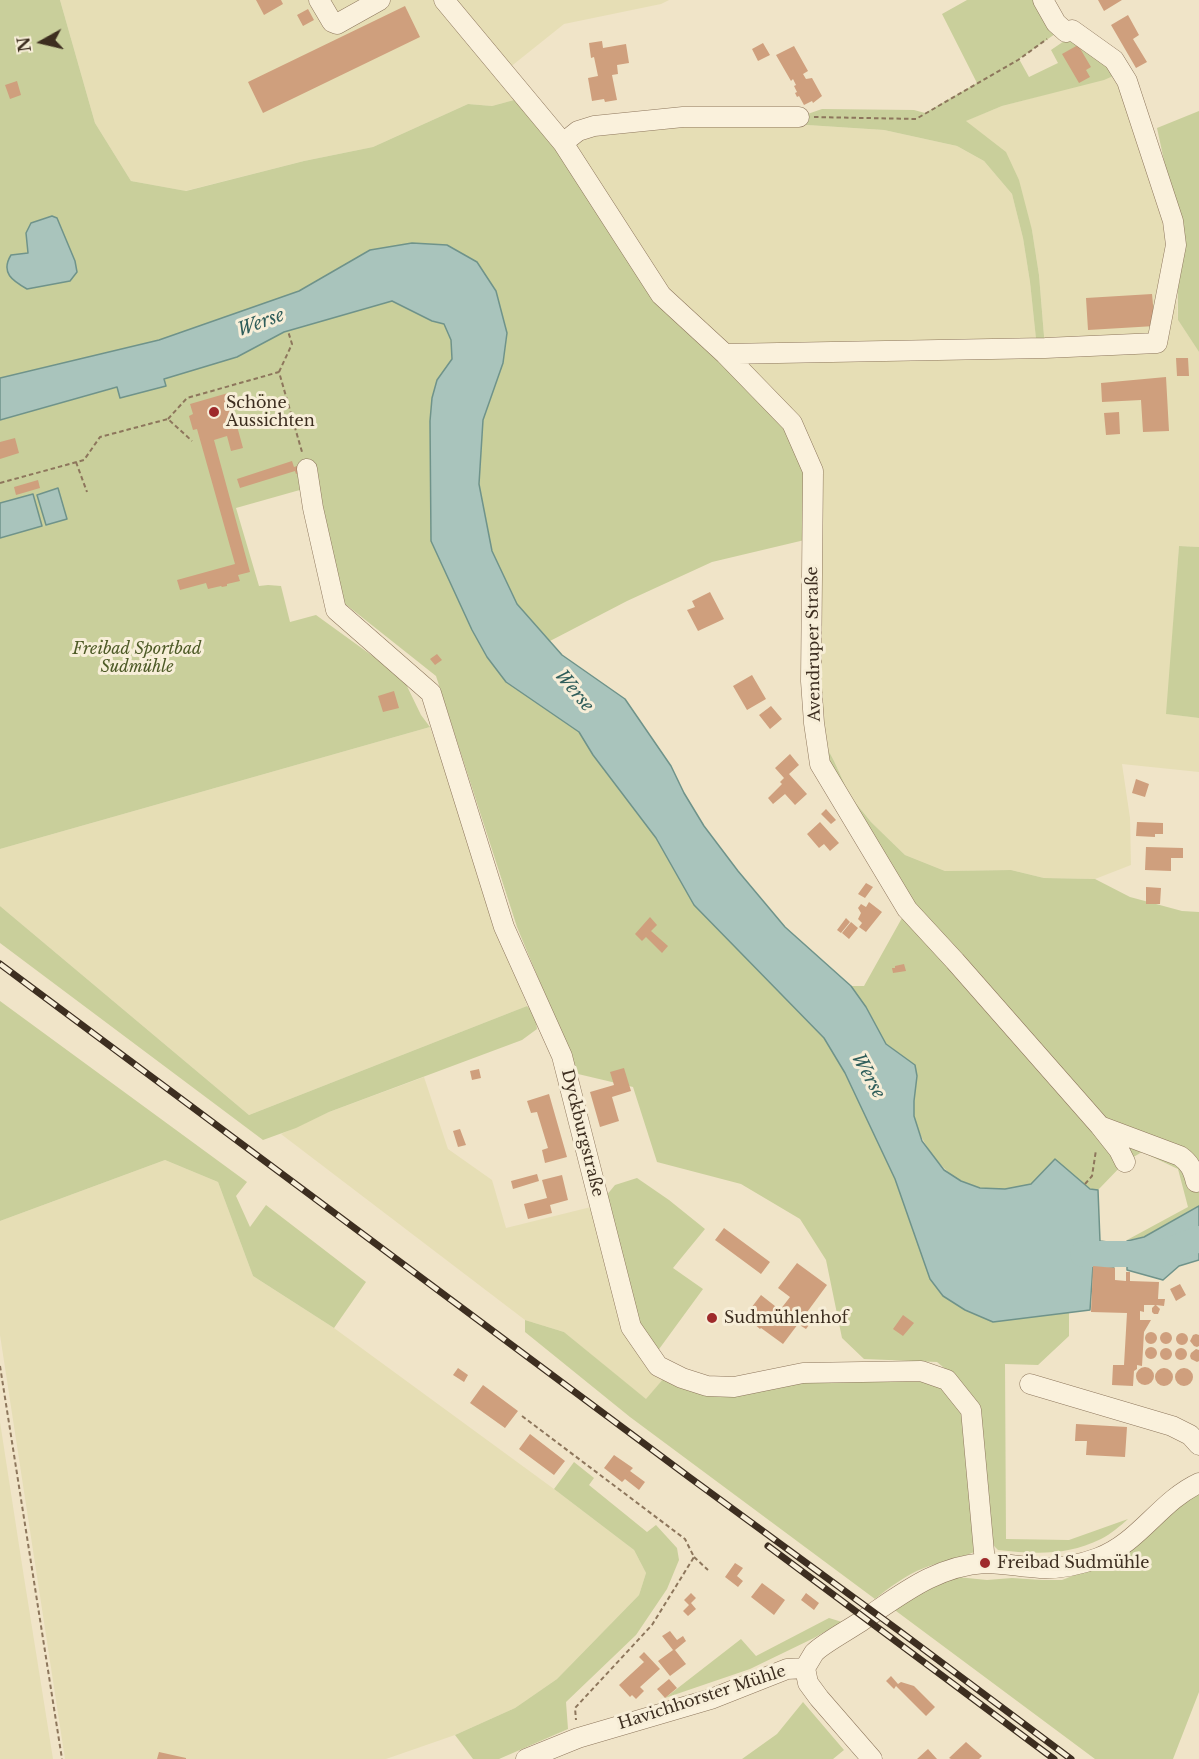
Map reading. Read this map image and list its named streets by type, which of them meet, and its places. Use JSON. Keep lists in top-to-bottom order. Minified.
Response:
{"streets":{"street":["Avendruper Straße","Dyckburgstraße","Havichhorster Mühle"]},"water":["Werse"],"parks":["Freibad Sportbad Sudmühle"],"places":["Schöne Aussichten","Sudmühlenhof","Freibad Sudmühle"],"north":"left"}
